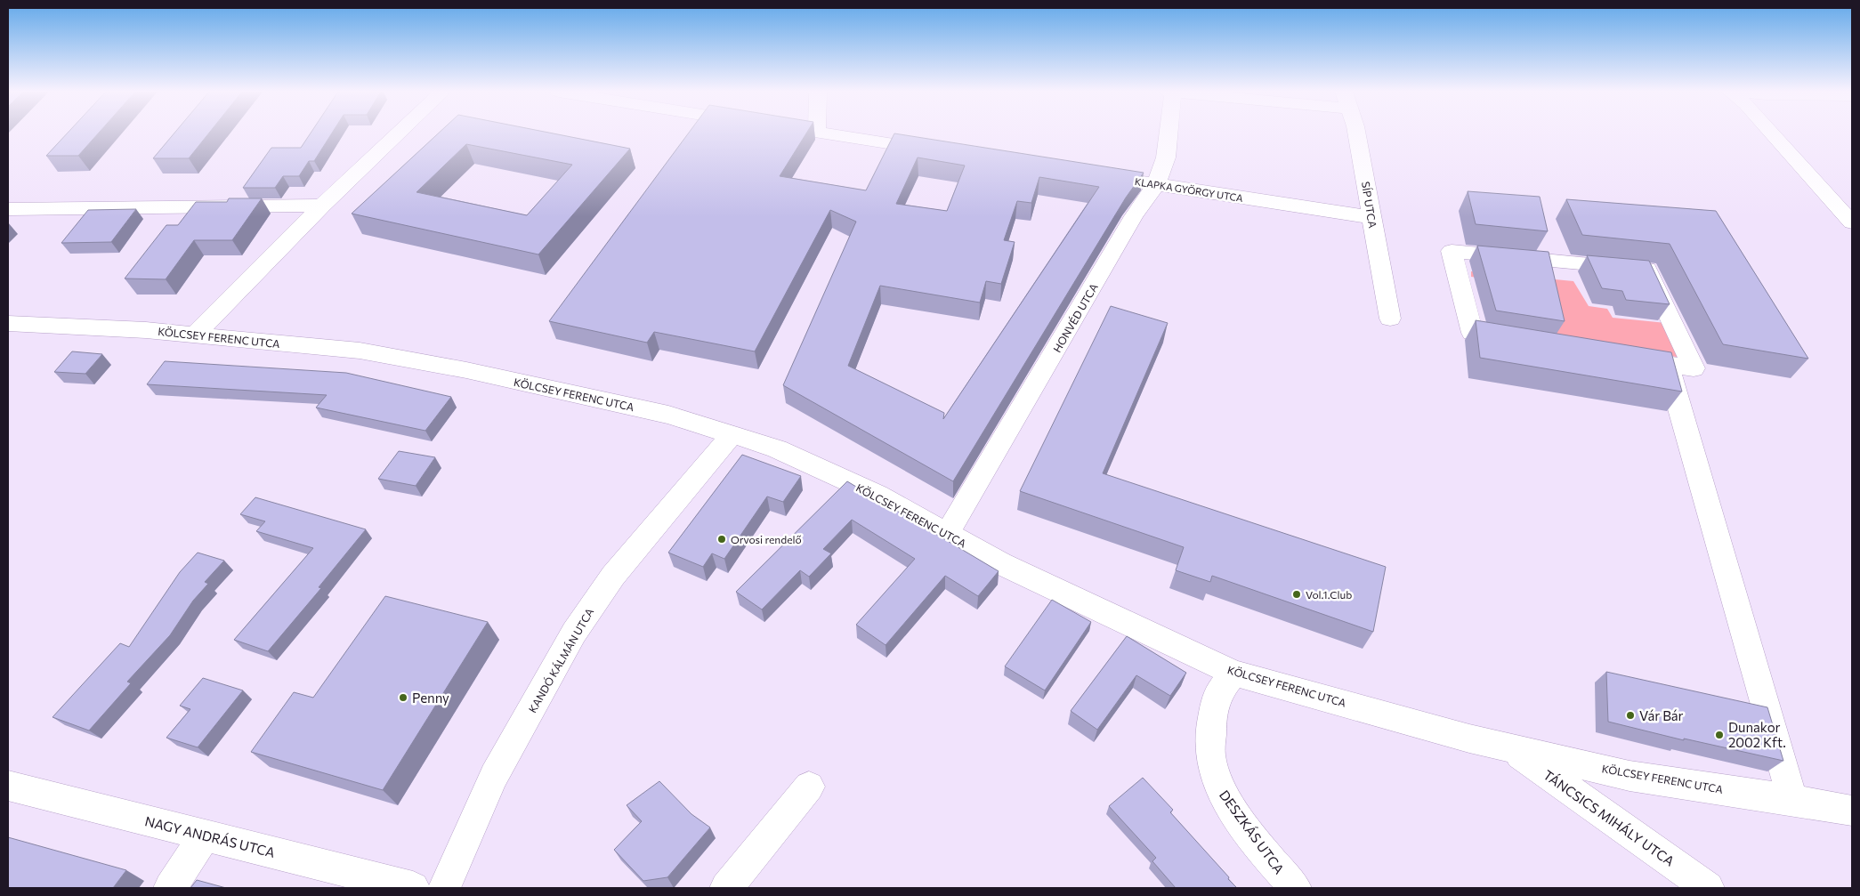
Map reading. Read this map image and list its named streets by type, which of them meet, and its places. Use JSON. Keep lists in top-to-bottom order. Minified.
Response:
{"streets":{"street":["KLAPKA GYÖRGY UTCA","SÍP UTCA","HONVÉD UTCA","KÖLCSEY FERENC UTCA","KANDÓ KÁLMÁN UTCA","TÁNCSICS MIHÁLY UTCA","DESZKÁS UTCA","NAGY ANDRÁS UTCA"]},"crossings":[["KLAPKA GYÖRGY UTCA","SÍP UTCA"],["KLAPKA GYÖRGY UTCA","HONVÉD UTCA"],["HONVÉD UTCA","KÖLCSEY FERENC UTCA"],["KÖLCSEY FERENC UTCA","KANDÓ KÁLMÁN UTCA"],["KÖLCSEY FERENC UTCA","TÁNCSICS MIHÁLY UTCA"],["KÖLCSEY FERENC UTCA","DESZKÁS UTCA"]],"places":["Orvosi rendelő","Vol.1.Club","Penny","Vár Bár","Dunakor 2002 Kft."]}
